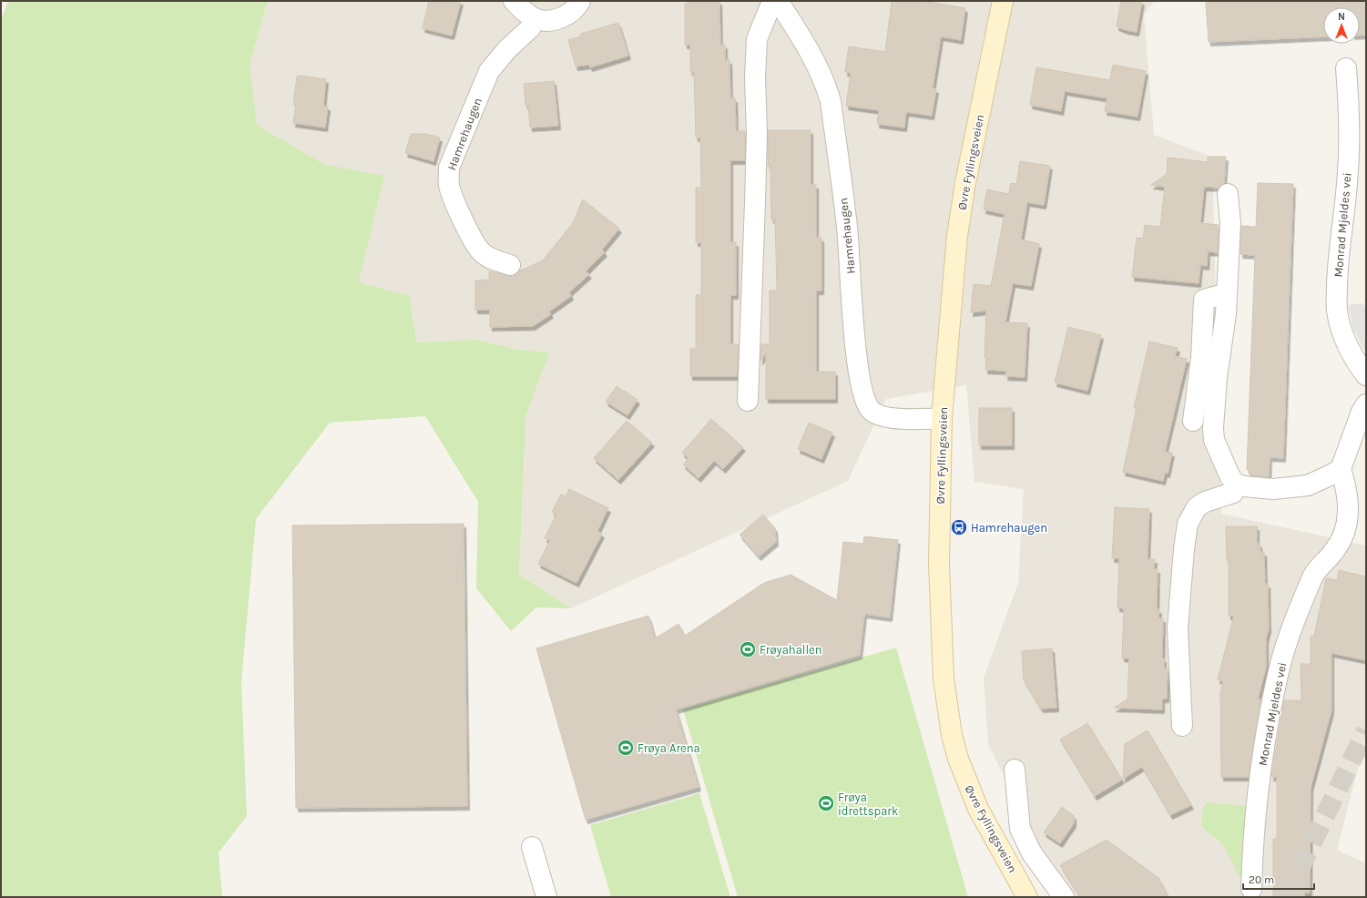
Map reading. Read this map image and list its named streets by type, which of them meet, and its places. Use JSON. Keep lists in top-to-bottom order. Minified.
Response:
{"streets":{"main road":["Øvre Fyllingsveien"],"street":["Hamrehaugen","Monrad Mjeldes vei"]},"crossings":[["Hamrehaugen","Øvre Fyllingsveien"]],"places":{"bus stop":["Hamrehaugen"],"sports":["Frøyahallen","Frøya Arena","Frøya idrettspark"]},"scale_bar":"20 m","north":"top"}
